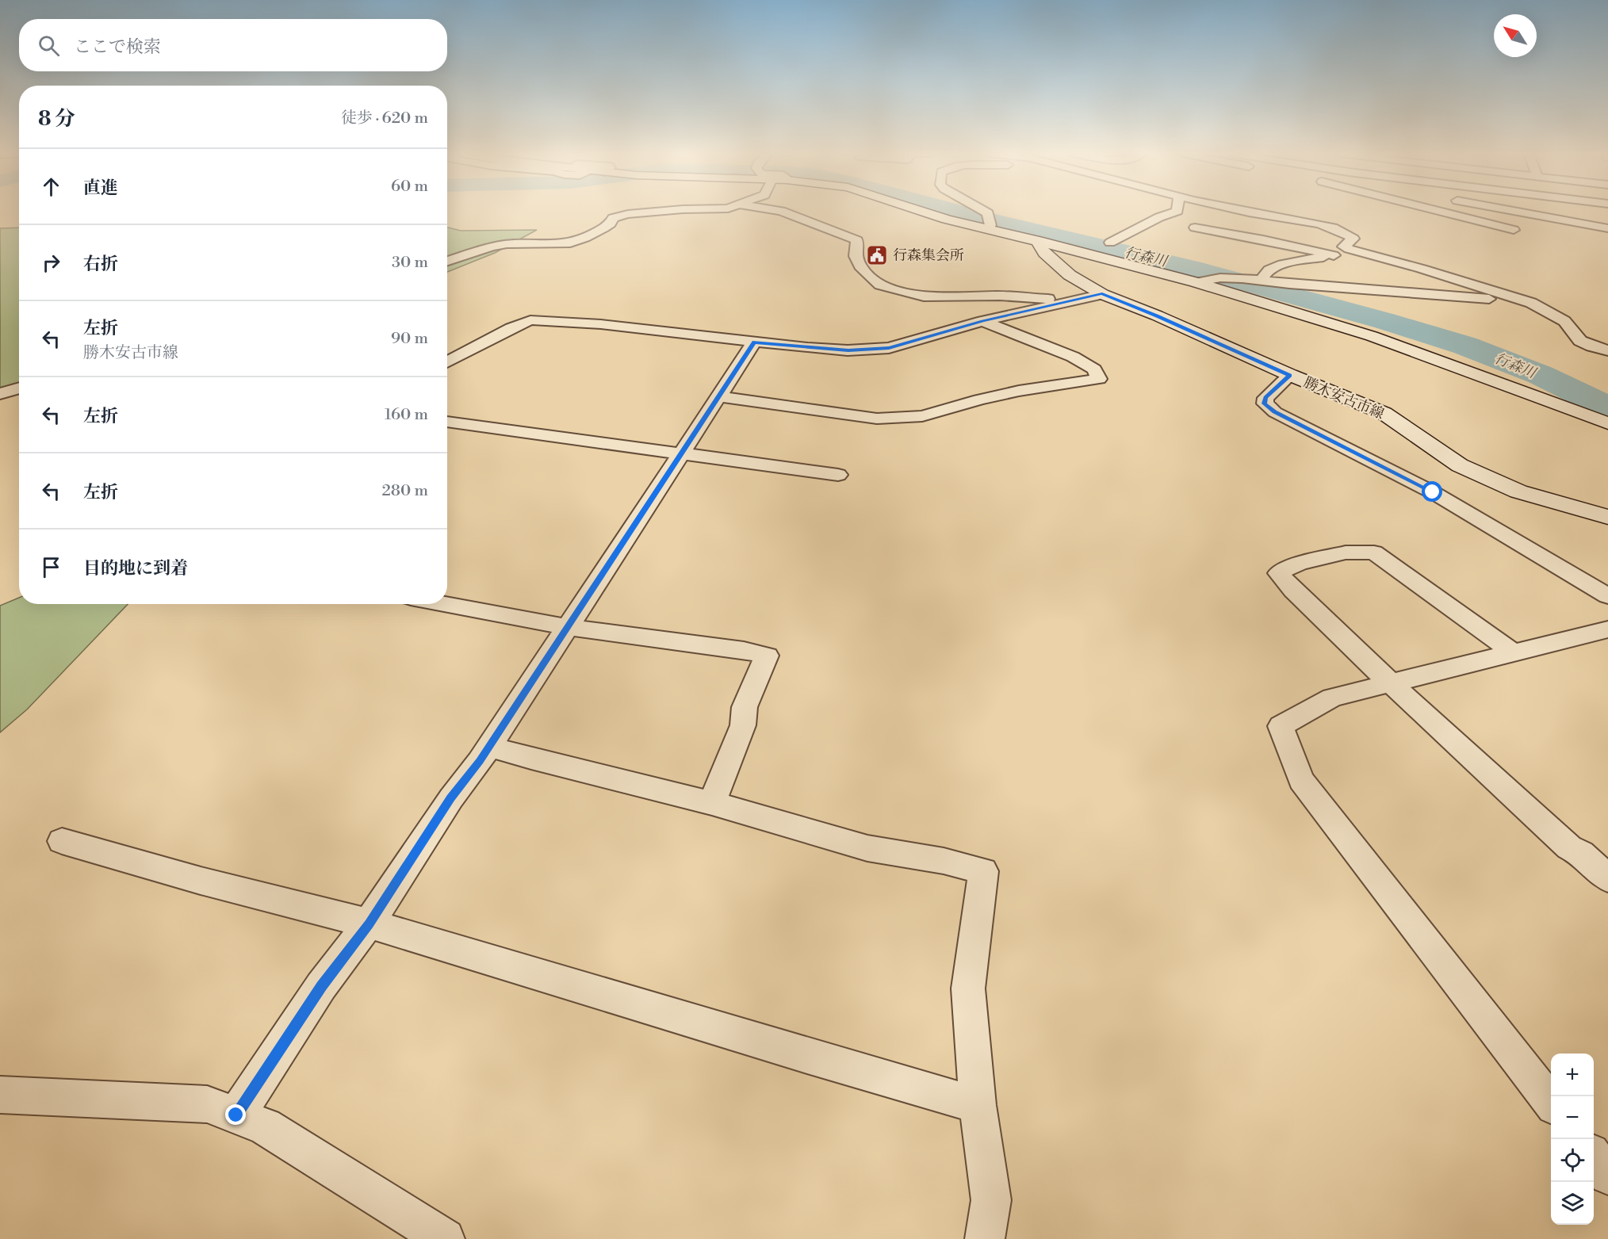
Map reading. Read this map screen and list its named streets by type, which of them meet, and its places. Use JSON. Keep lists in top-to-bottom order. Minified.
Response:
{"streets":{"main road":["勝木安古市線"]},"water":["行森川"],"places":{"public building":["行森集会所"]},"north":"top left","page":{"search":"ここで検索","heading":["8 分","徒歩 · 620 m"],"list":[["直進","60 m"],["右折","30 m"],["左折","勝木安古市線","90 m"],["左折","160 m"],["左折","280 m"],"目的地に到着"],"map_buttons":["+","−"]}}
